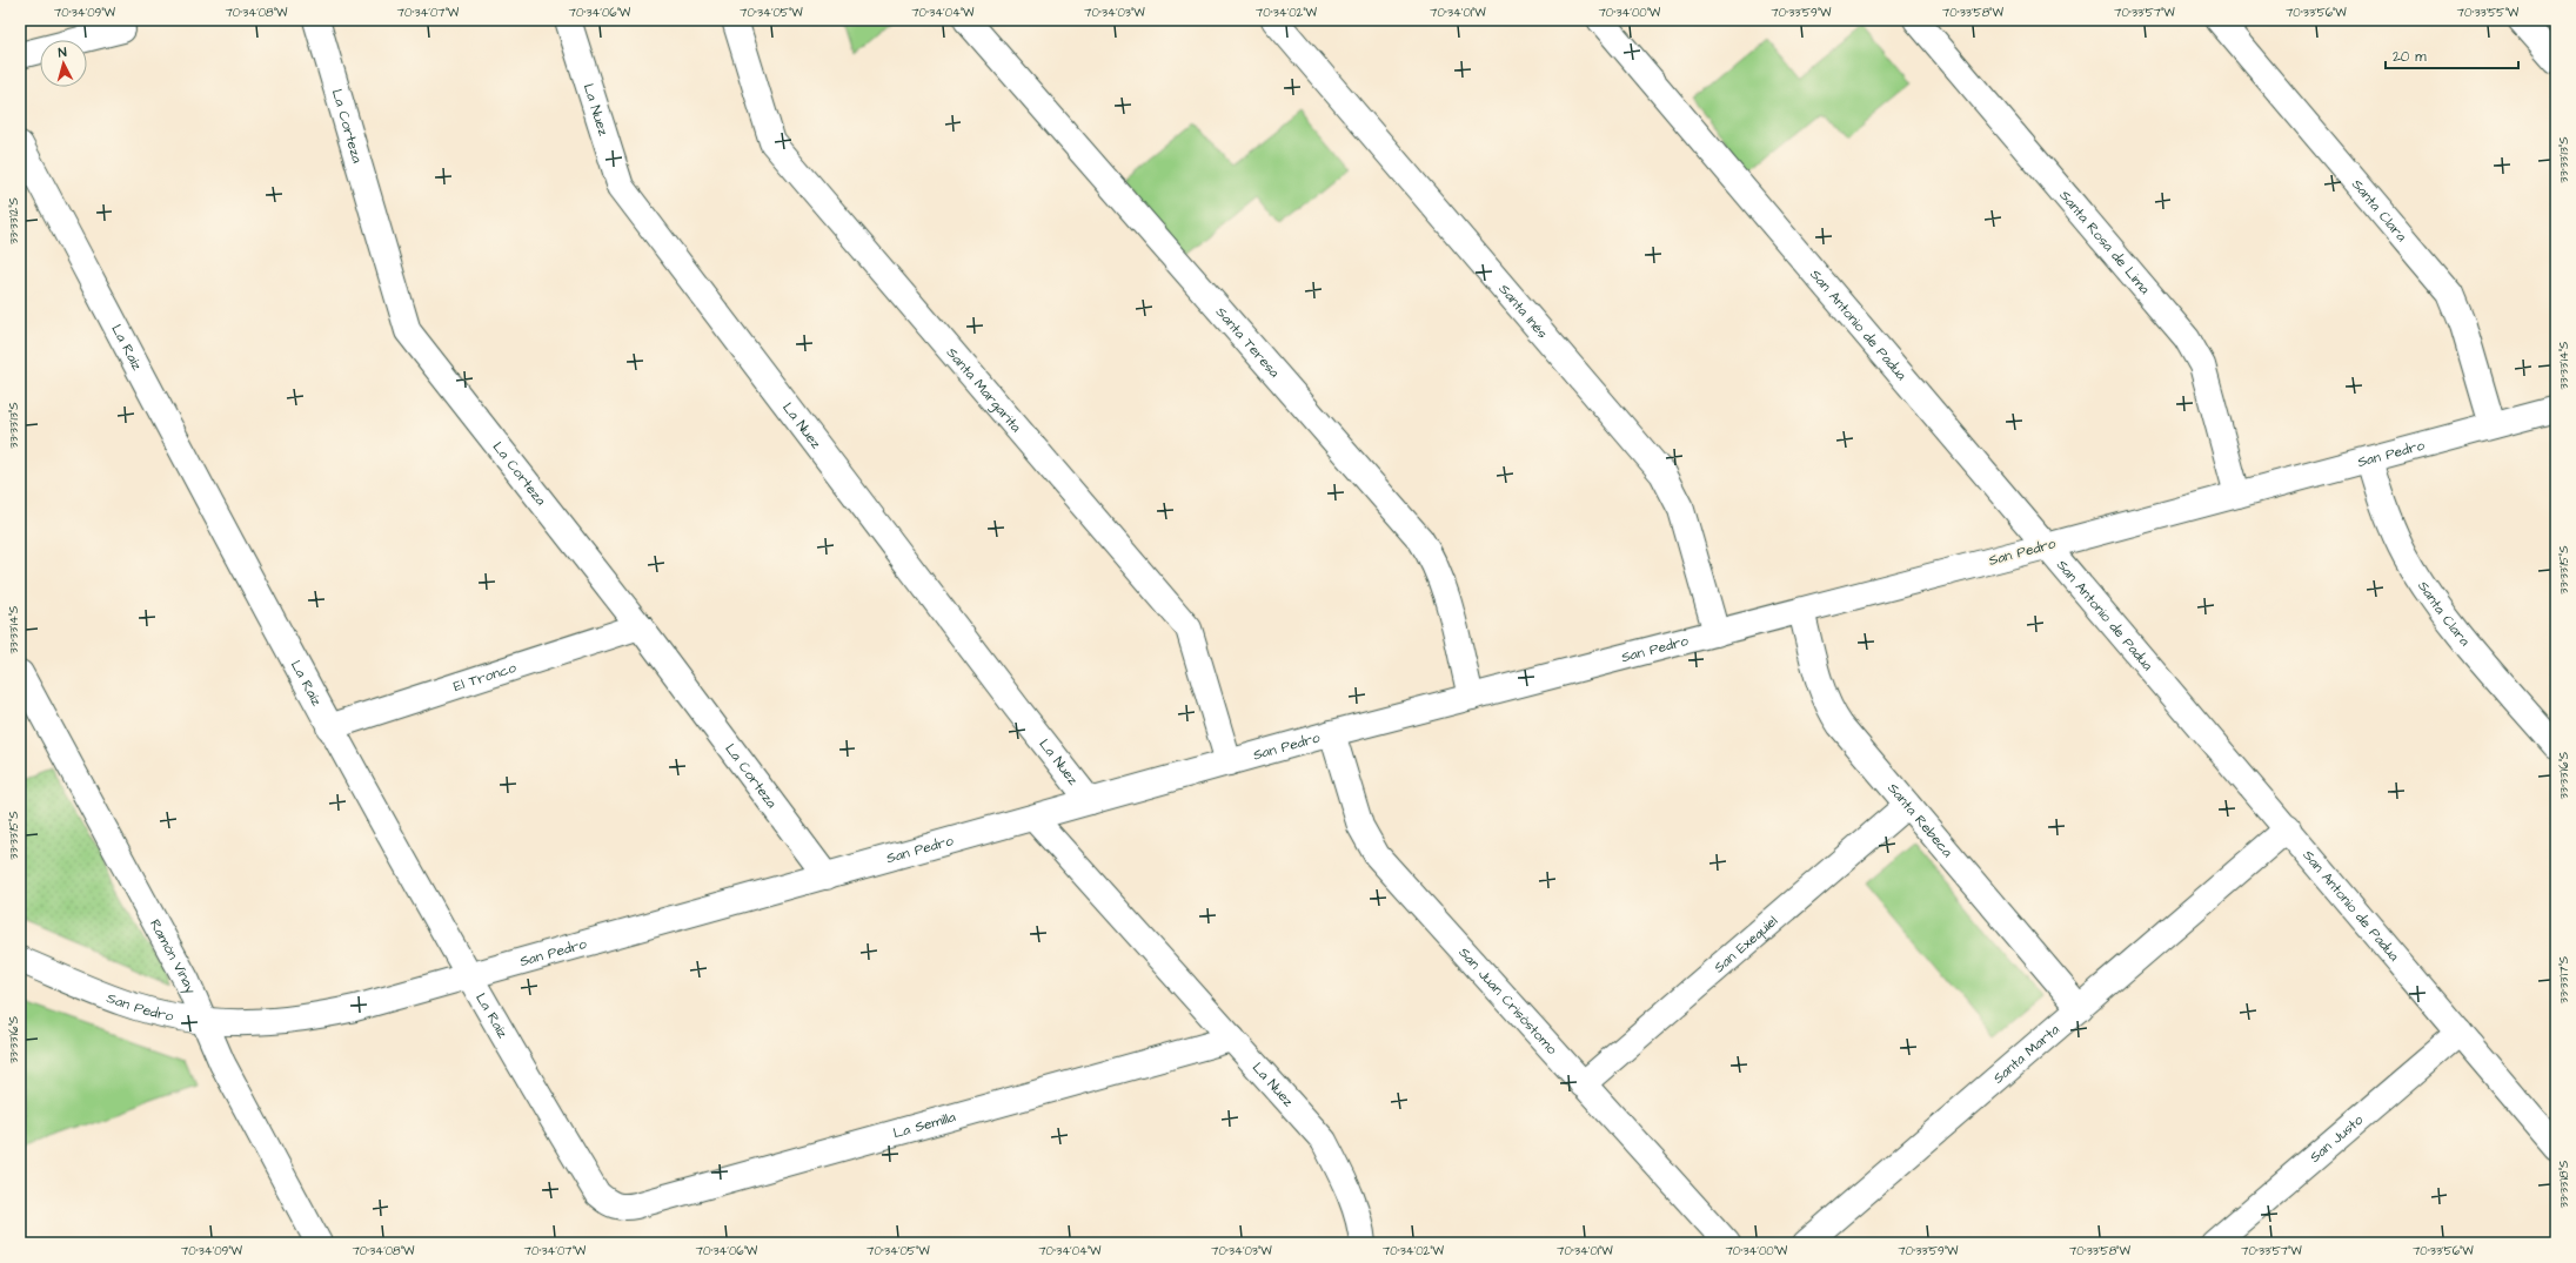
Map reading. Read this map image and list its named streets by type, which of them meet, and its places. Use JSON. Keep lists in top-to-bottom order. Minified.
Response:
{"streets":{"street":["La Nuez","La Corteza","Santa Clara","Santa Rosa de Lima","Santa Inés","San Antonio de Padua","Santa Teresa","La Raíz","Santa Margarita","San Pedro","El Tronco","Santa Rebeca","San Exequiel","Ramón Vinay","San Juan Crisóstomo","Santa Marta","La Semilla","San Justo"]},"crossings":[["La Nuez","San Pedro"],["La Nuez","La Semilla"],["La Corteza","San Pedro"],["La Corteza","El Tronco"],["Santa Clara","San Pedro"],["Santa Rosa de Lima","San Pedro"],["Santa Inés","San Pedro"],["San Antonio de Padua","San Pedro"],["San Antonio de Padua","Santa Marta"],["San Antonio de Padua","San Justo"],["Santa Teresa","San Pedro"],["La Raíz","San Pedro"],["La Raíz","El Tronco"],["La Raíz","La Semilla"],["Santa Margarita","San Pedro"],["San Pedro","Santa Rebeca"],["San Pedro","Ramón Vinay"],["San Pedro","San Juan Crisóstomo"],["Santa Rebeca","San Exequiel"],["Santa Rebeca","Santa Marta"],["San Exequiel","San Juan Crisóstomo"]],"scale_bar":"20 m","north":"top","coordinates":["70°34'09\"W","70°34'08\"W","70°34'07\"W","70°34'06\"W","70°34'05\"W","70°34'04\"W","70°34'03\"W","70°34'02\"W","70°34'01\"W","70°34'00\"W","70°33'59\"W","70°33'58\"W","70°33'57\"W","70°33'56\"W","70°33'55\"W","33°33'13\"S","33°33'12\"S","33°33'14\"S","33°33'15\"S","33°33'16\"S","33°33'17\"S","33°33'18\"S"]}
